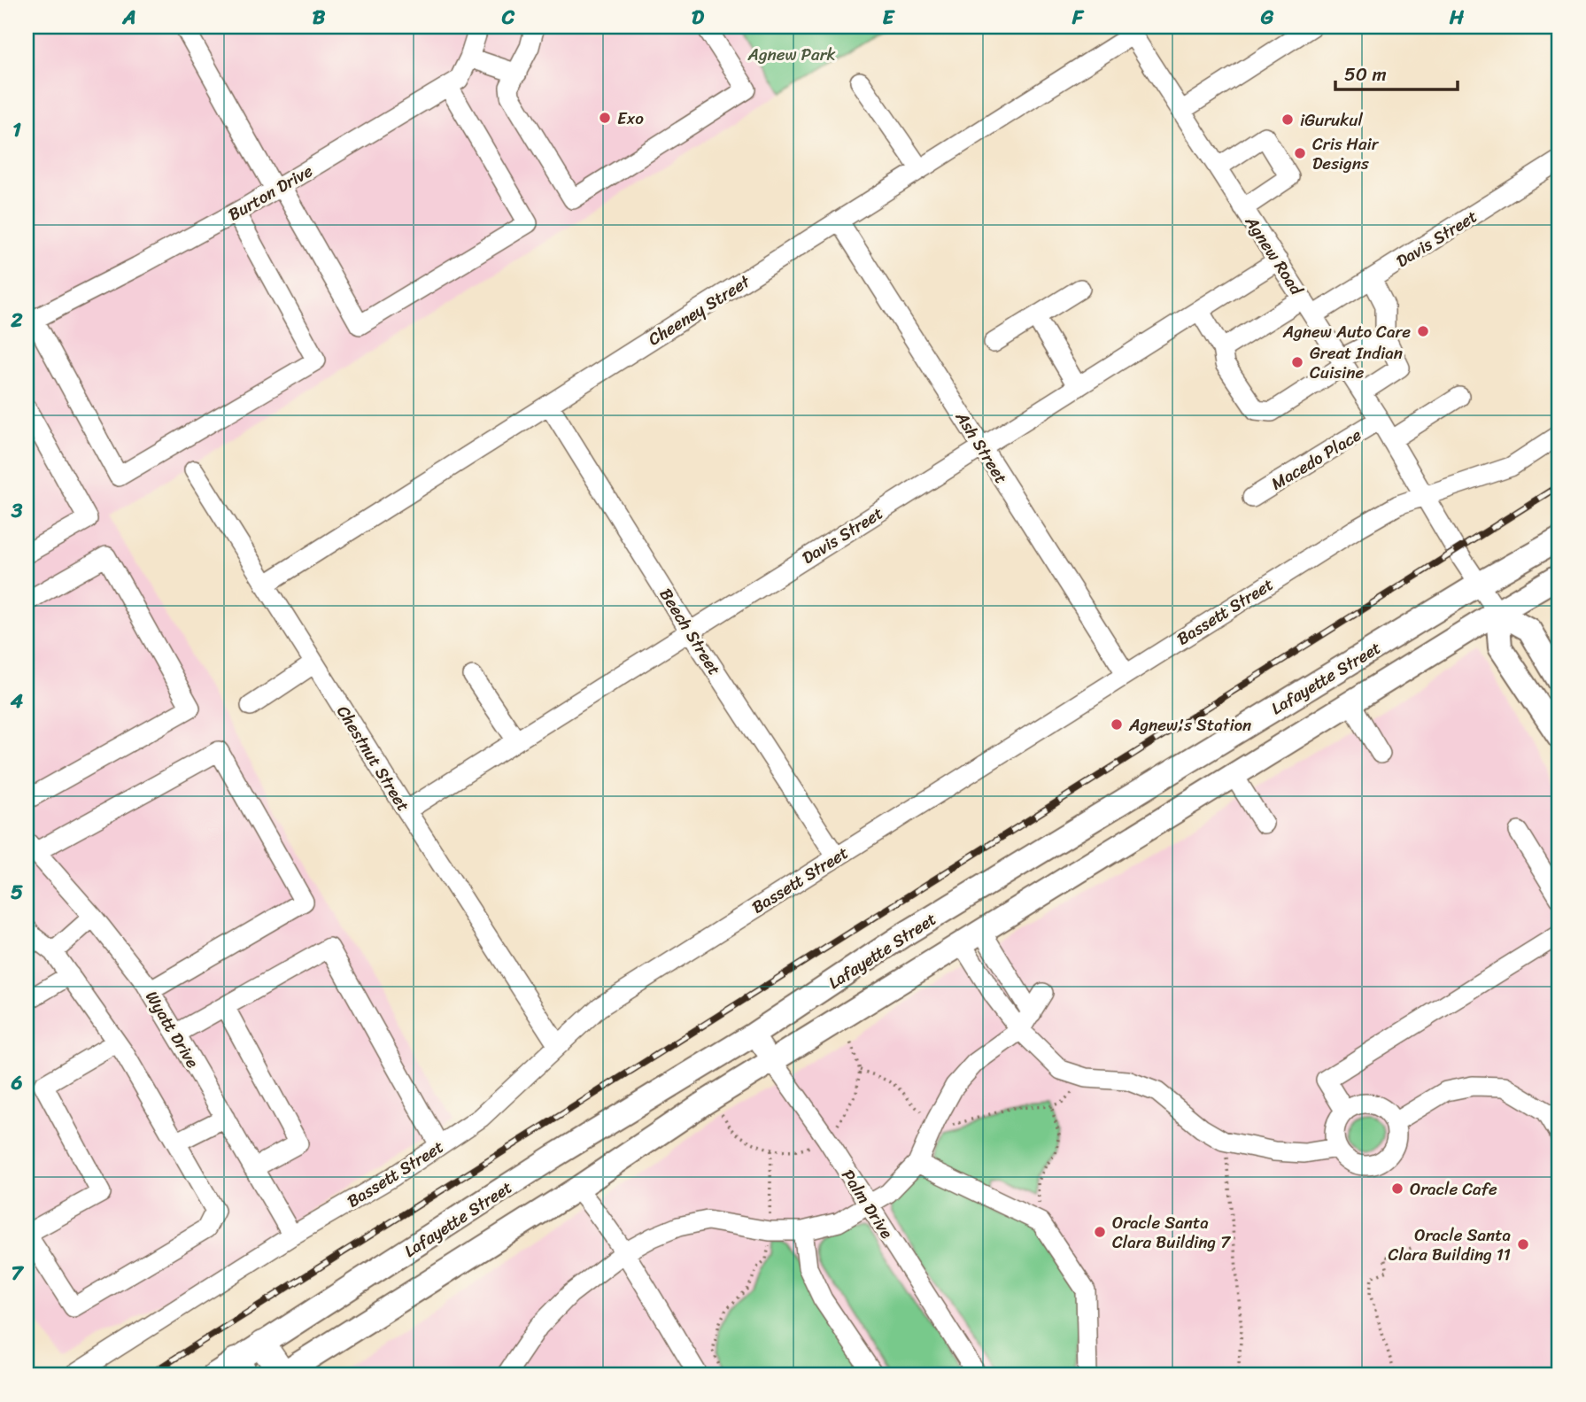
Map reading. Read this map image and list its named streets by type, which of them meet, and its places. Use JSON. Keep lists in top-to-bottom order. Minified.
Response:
{"streets":{"main road":["Agnew Road","Lafayette Street"],"street":["Burton Drive","Davis Street","Cheeney Street","Ash Street","Macedo Place","Bassett Street","Beech Street","Chestnut Street","Wyatt Drive","Palm Drive"]},"crossings":[["Davis Street","Agnew Road"],["Davis Street","Ash Street"],["Davis Street","Beech Street"],["Davis Street","Chestnut Street"],["Agnew Road","Cheeney Street"],["Agnew Road","Macedo Place"],["Agnew Road","Bassett Street"],["Agnew Road","Lafayette Street"],["Cheeney Street","Ash Street"],["Cheeney Street","Beech Street"],["Cheeney Street","Chestnut Street"],["Ash Street","Bassett Street"],["Bassett Street","Beech Street"],["Bassett Street","Chestnut Street"],["Bassett Street","Wyatt Drive"],["Lafayette Street","Palm Drive"]],"parks":["Agnew Park"],"places":["Exo","iGurukul","Cris Hair Designs","Agnew Auto Care","Great Indian Cuisine","Agnew's Station","Oracle Cafe","Oracle Santa Clara Building 7","Oracle Santa Clara Building 11"],"scale_bar":"50 m","grid":{"columns":["A","B","C","D","E","F","G","H"],"rows":["1","2","3","4","5","6","7"]}}
